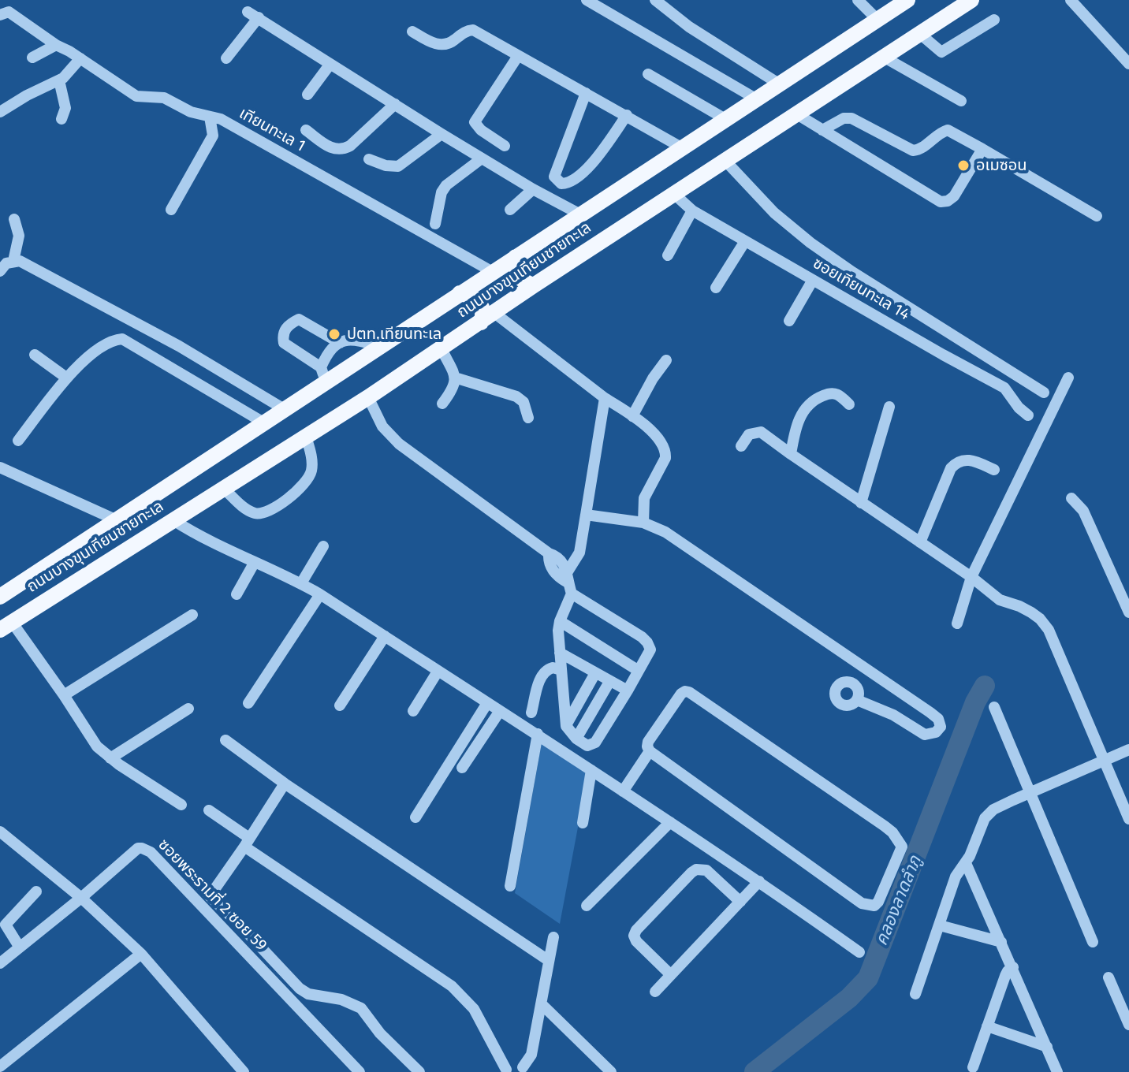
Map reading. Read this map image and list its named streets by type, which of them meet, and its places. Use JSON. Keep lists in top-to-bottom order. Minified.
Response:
{"streets":{"main road":["ถนนบางขุนเทียนชายทะเล"],"street":["เทียนทะเล 1","ซอยเทียนทะเล 14","ซอยพระรามที่ 2 ซอย 59"]},"crossings":[["เทียนทะเล 1","ถนนบางขุนเทียนชายทะเล"],["ถนนบางขุนเทียนชายทะเล","ซอยเทียนทะเล 14"]],"water":["คลองลาดลำภู"],"places":["อเมซอน","ปตท.เทียนทะเล"]}
